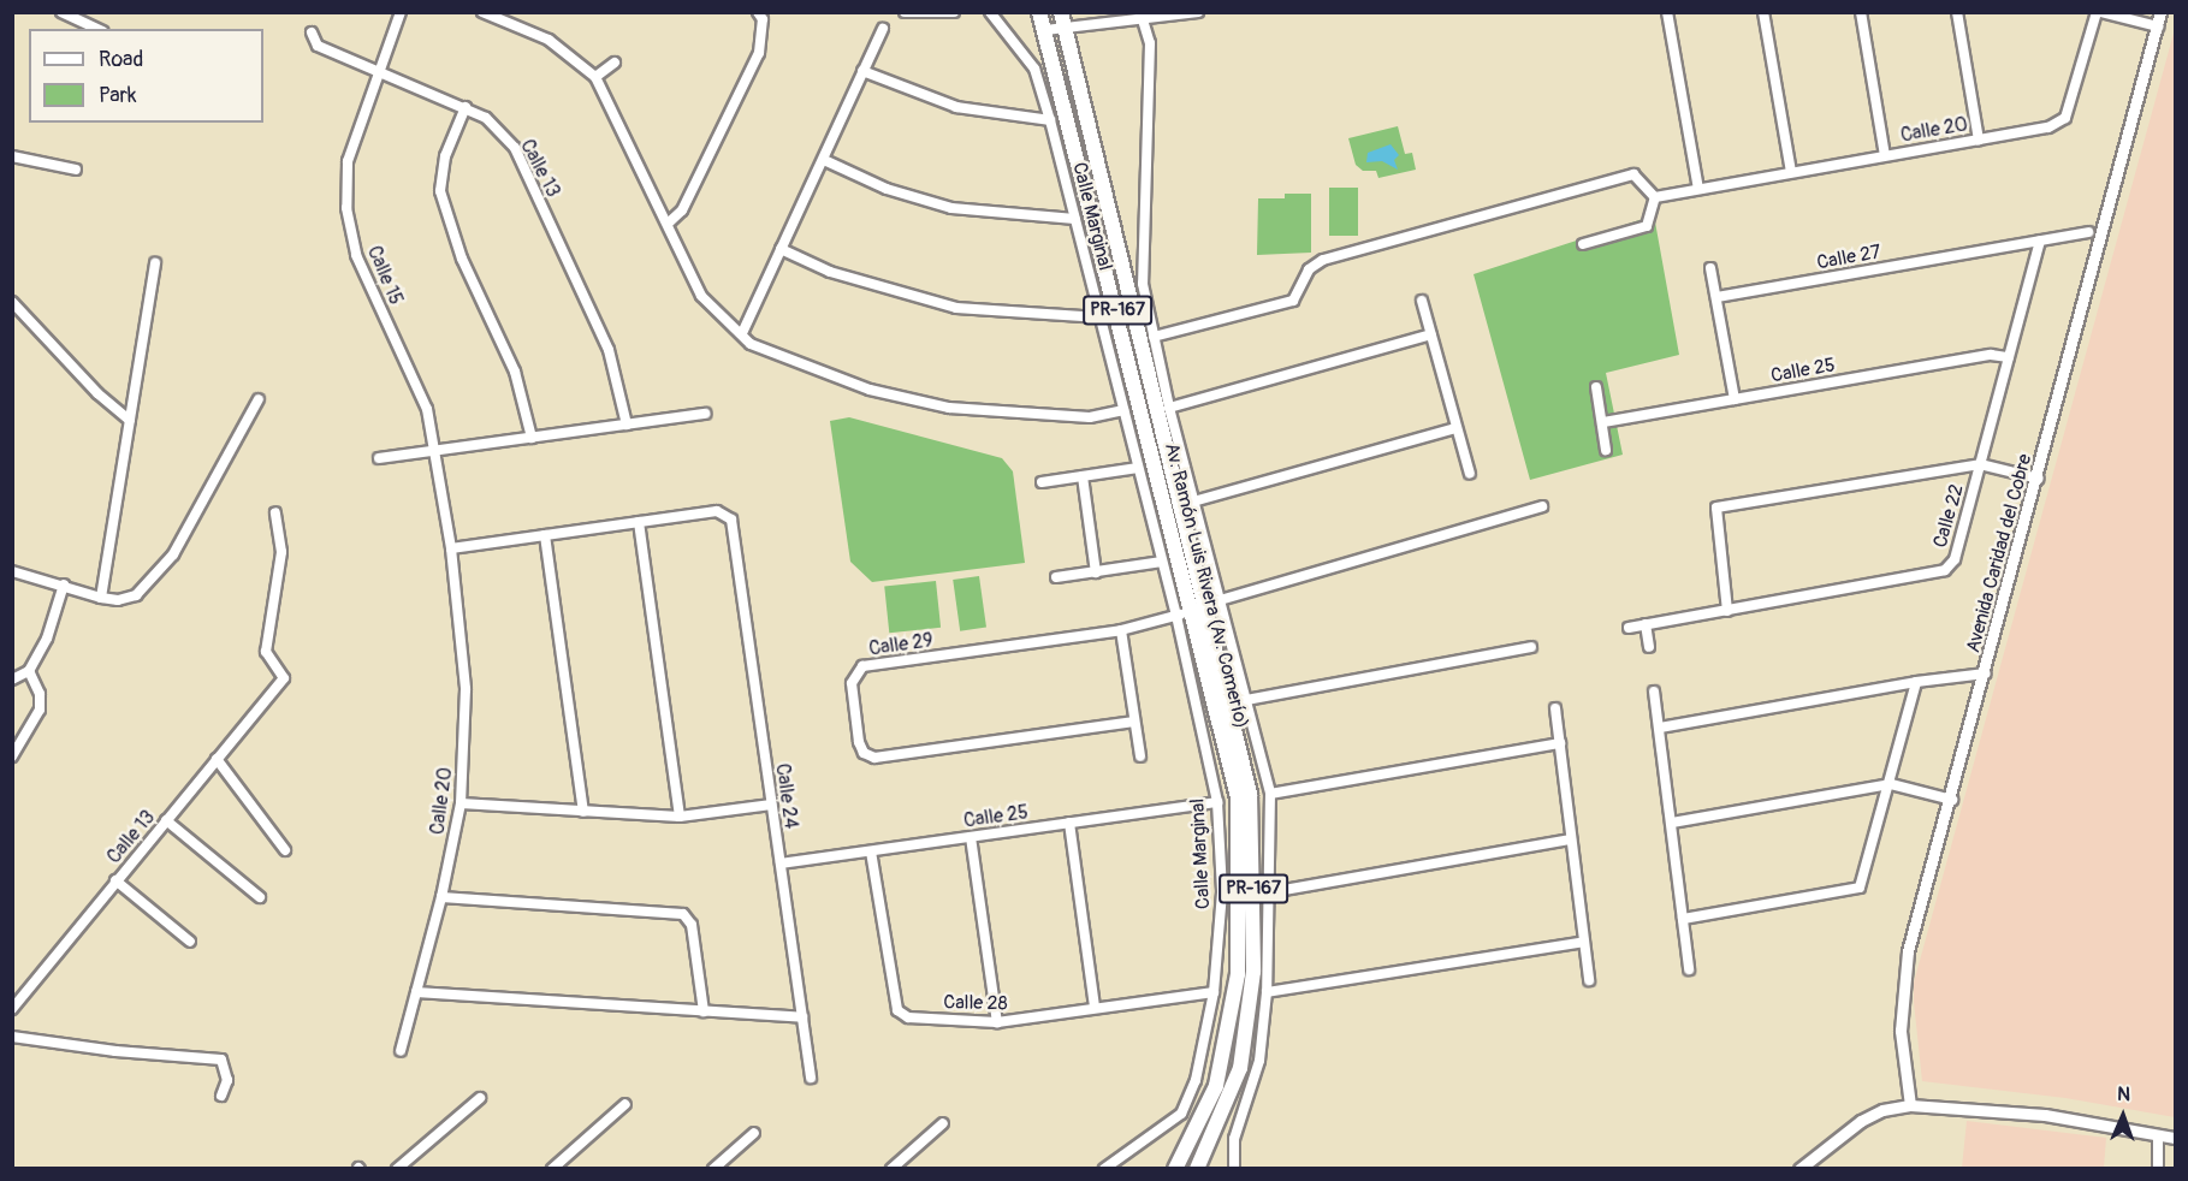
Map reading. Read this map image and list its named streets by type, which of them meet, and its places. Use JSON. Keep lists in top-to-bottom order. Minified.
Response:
{"streets":{"highway":["PR-167","Av. Ramón Luis Rivera (Av. Comerío)"],"street":["Calle 20","Calle 13","Calle Marginal","Calle 27","Calle 15","Calle 25","Calle 22","Avenida Caridad del Cobre","Calle 29","Calle 24","Calle 28"]},"crossings":[["Calle 20","Calle 15"],["Calle 13","Calle 15"],["Calle Marginal","Calle 25"],["Calle Marginal","Av. Ramón Luis Rivera (Av. Comerío)"],["Calle Marginal","Calle 29"],["Calle Marginal","Calle 28"],["Calle 27","Calle 22"],["Calle 25","Calle 22"],["Calle 25","Calle 24"],["Calle 25","Calle 28"],["Av. Ramón Luis Rivera (Av. Comerío)","Calle 29"]],"legend":["Road","Park"],"north":"top"}
